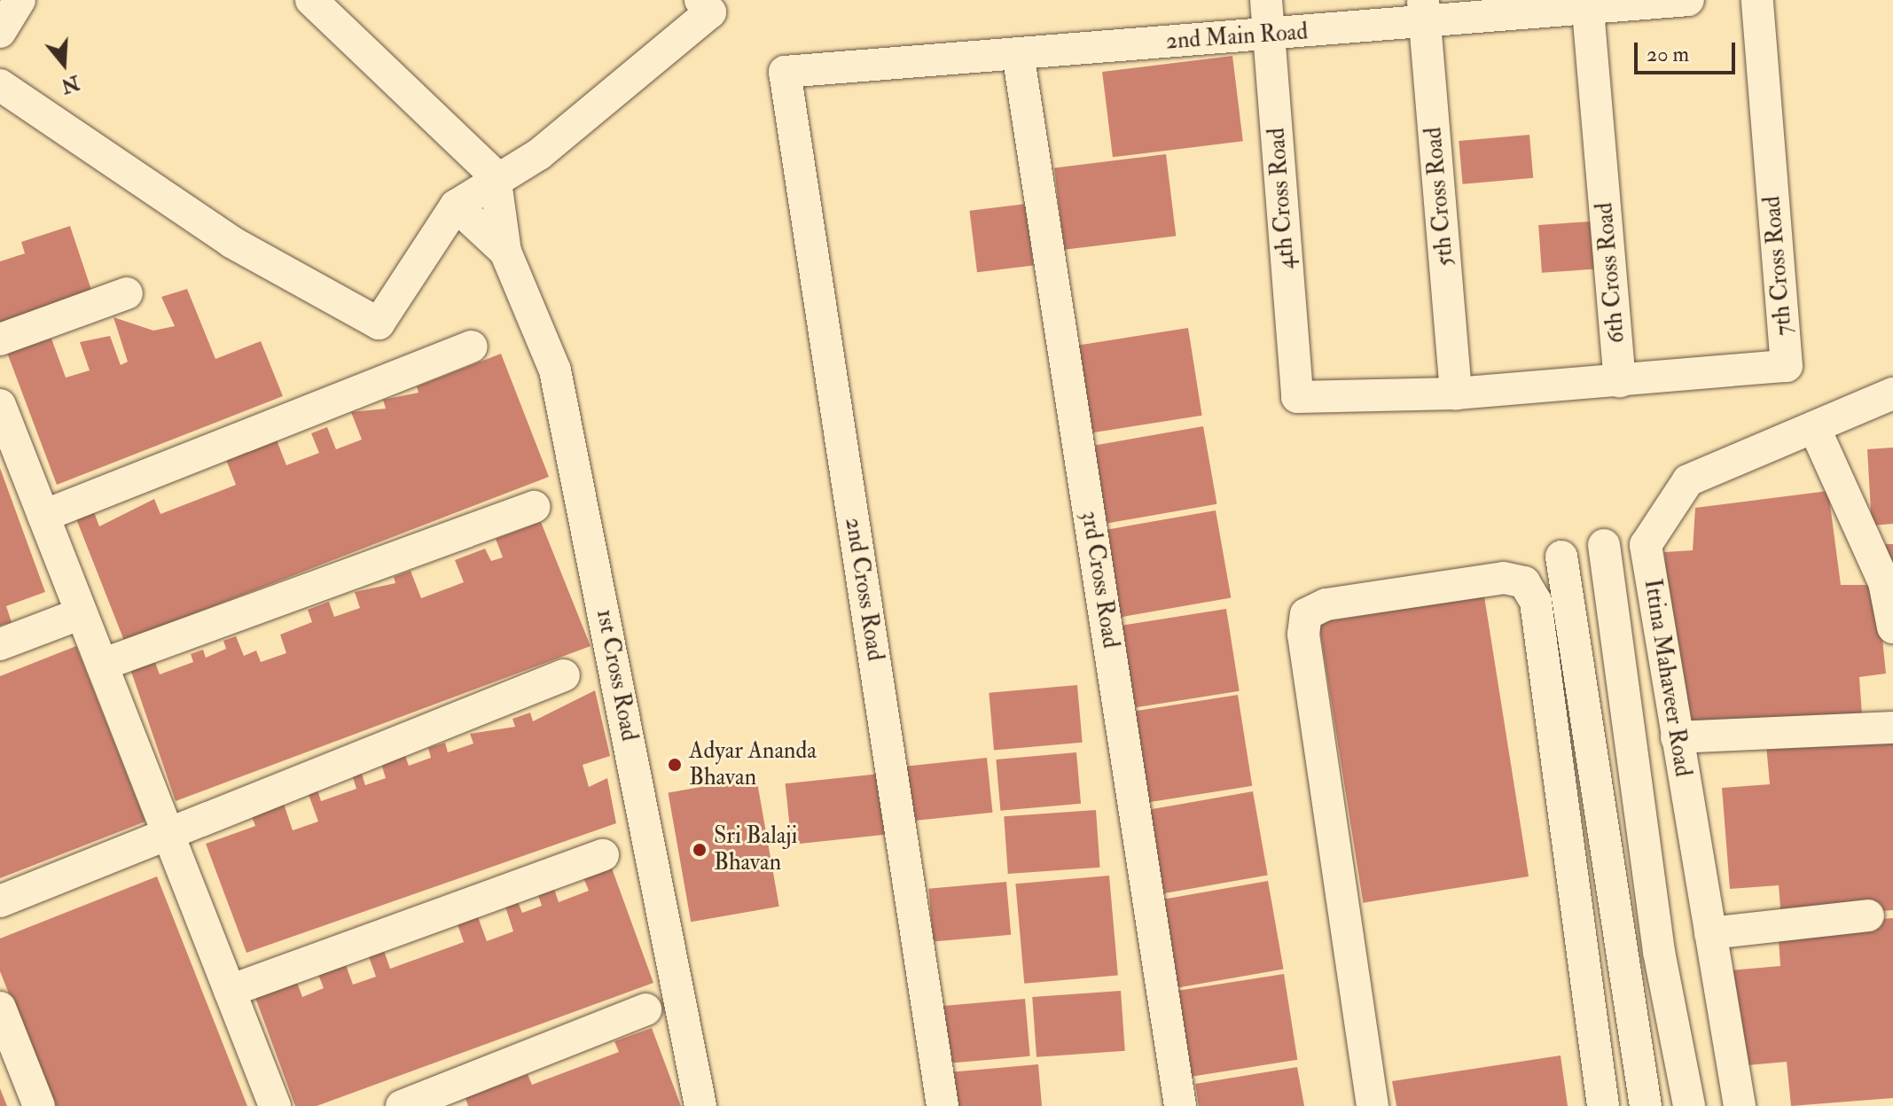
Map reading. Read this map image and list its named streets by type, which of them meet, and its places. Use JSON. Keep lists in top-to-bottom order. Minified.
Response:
{"streets":{"street":["2nd Main Road","5th Cross Road","4th Cross Road","7th Cross Road","6th Cross Road","3rd Cross Road","2nd Cross Road","1st Cross Road","Ittina Mahaveer Road"]},"crossings":[["2nd Main Road","5th Cross Road"],["2nd Main Road","4th Cross Road"],["2nd Main Road","6th Cross Road"],["2nd Main Road","3rd Cross Road"],["2nd Main Road","2nd Cross Road"],["5th Cross Road","4th Cross Road"],["7th Cross Road","6th Cross Road"]],"places":["Adyar Ananda Bhavan","Sri Balaji Bhavan"],"scale_bar":"20 m","north":"bottom"}
